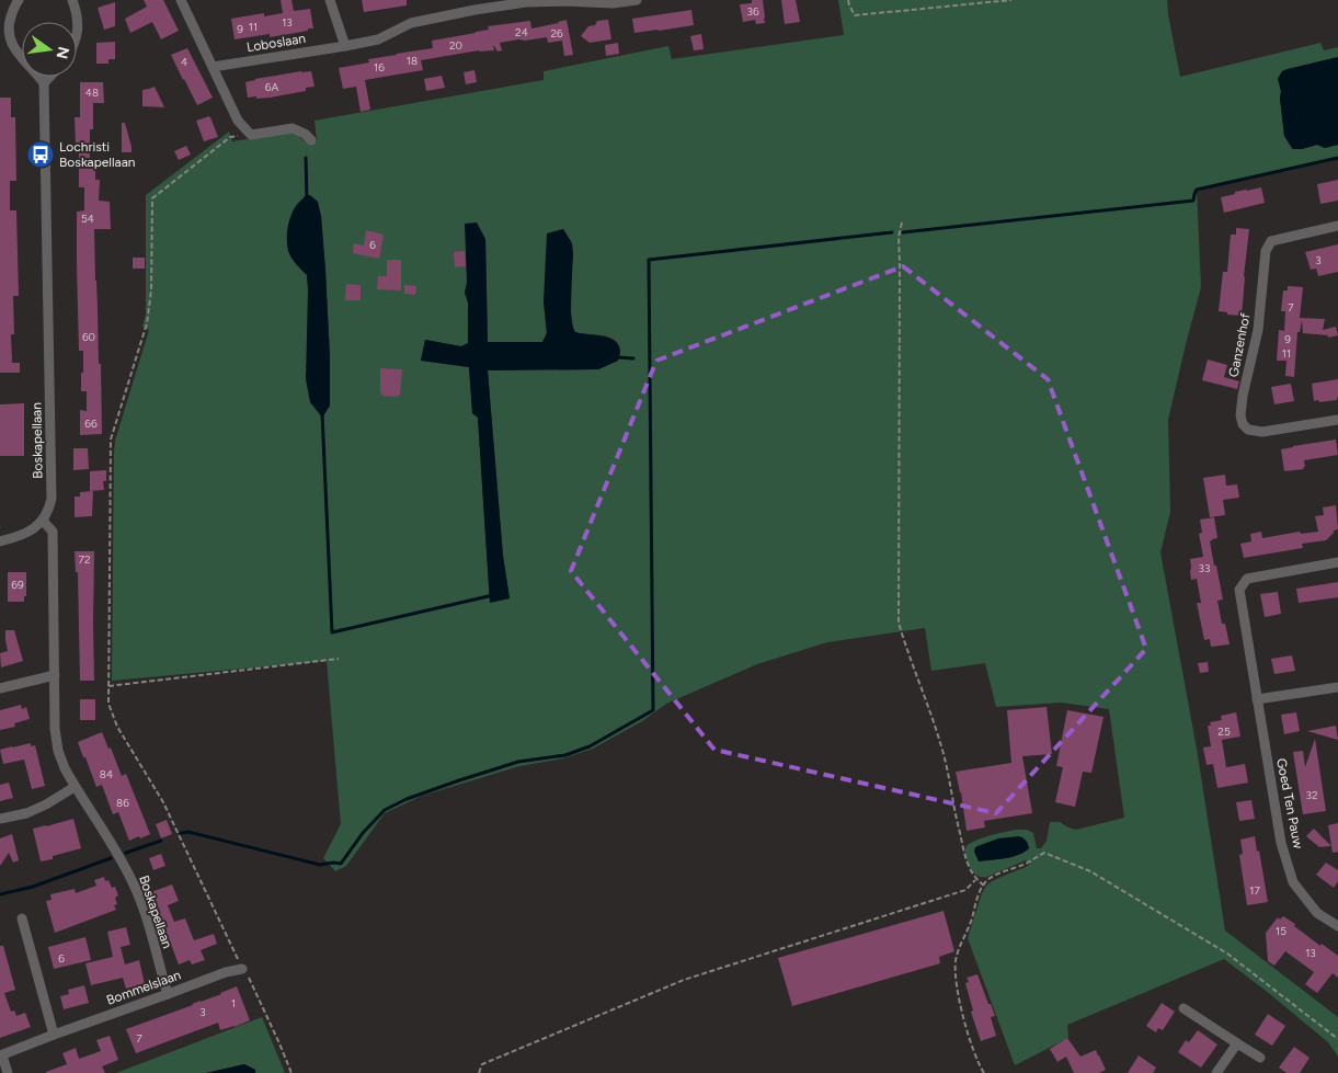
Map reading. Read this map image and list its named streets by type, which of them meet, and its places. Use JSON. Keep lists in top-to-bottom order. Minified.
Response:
{"streets":{"street":["Loboslaan","Ganzenhof","Boskapellaan","Goed Ten Pauw","Bommelslaan"]},"crossings":[["Boskapellaan","Bommelslaan"]],"places":{"bus stop":["Lochristi Boskapellaan"]},"house_numbers":["36","13","11","9","24","26","20","18","4","16","6A","48","54","6","3","7","60","9","11","66","72","33","69","25","84","32","86","17","15","13","6","1","3","7"],"north":"right"}
